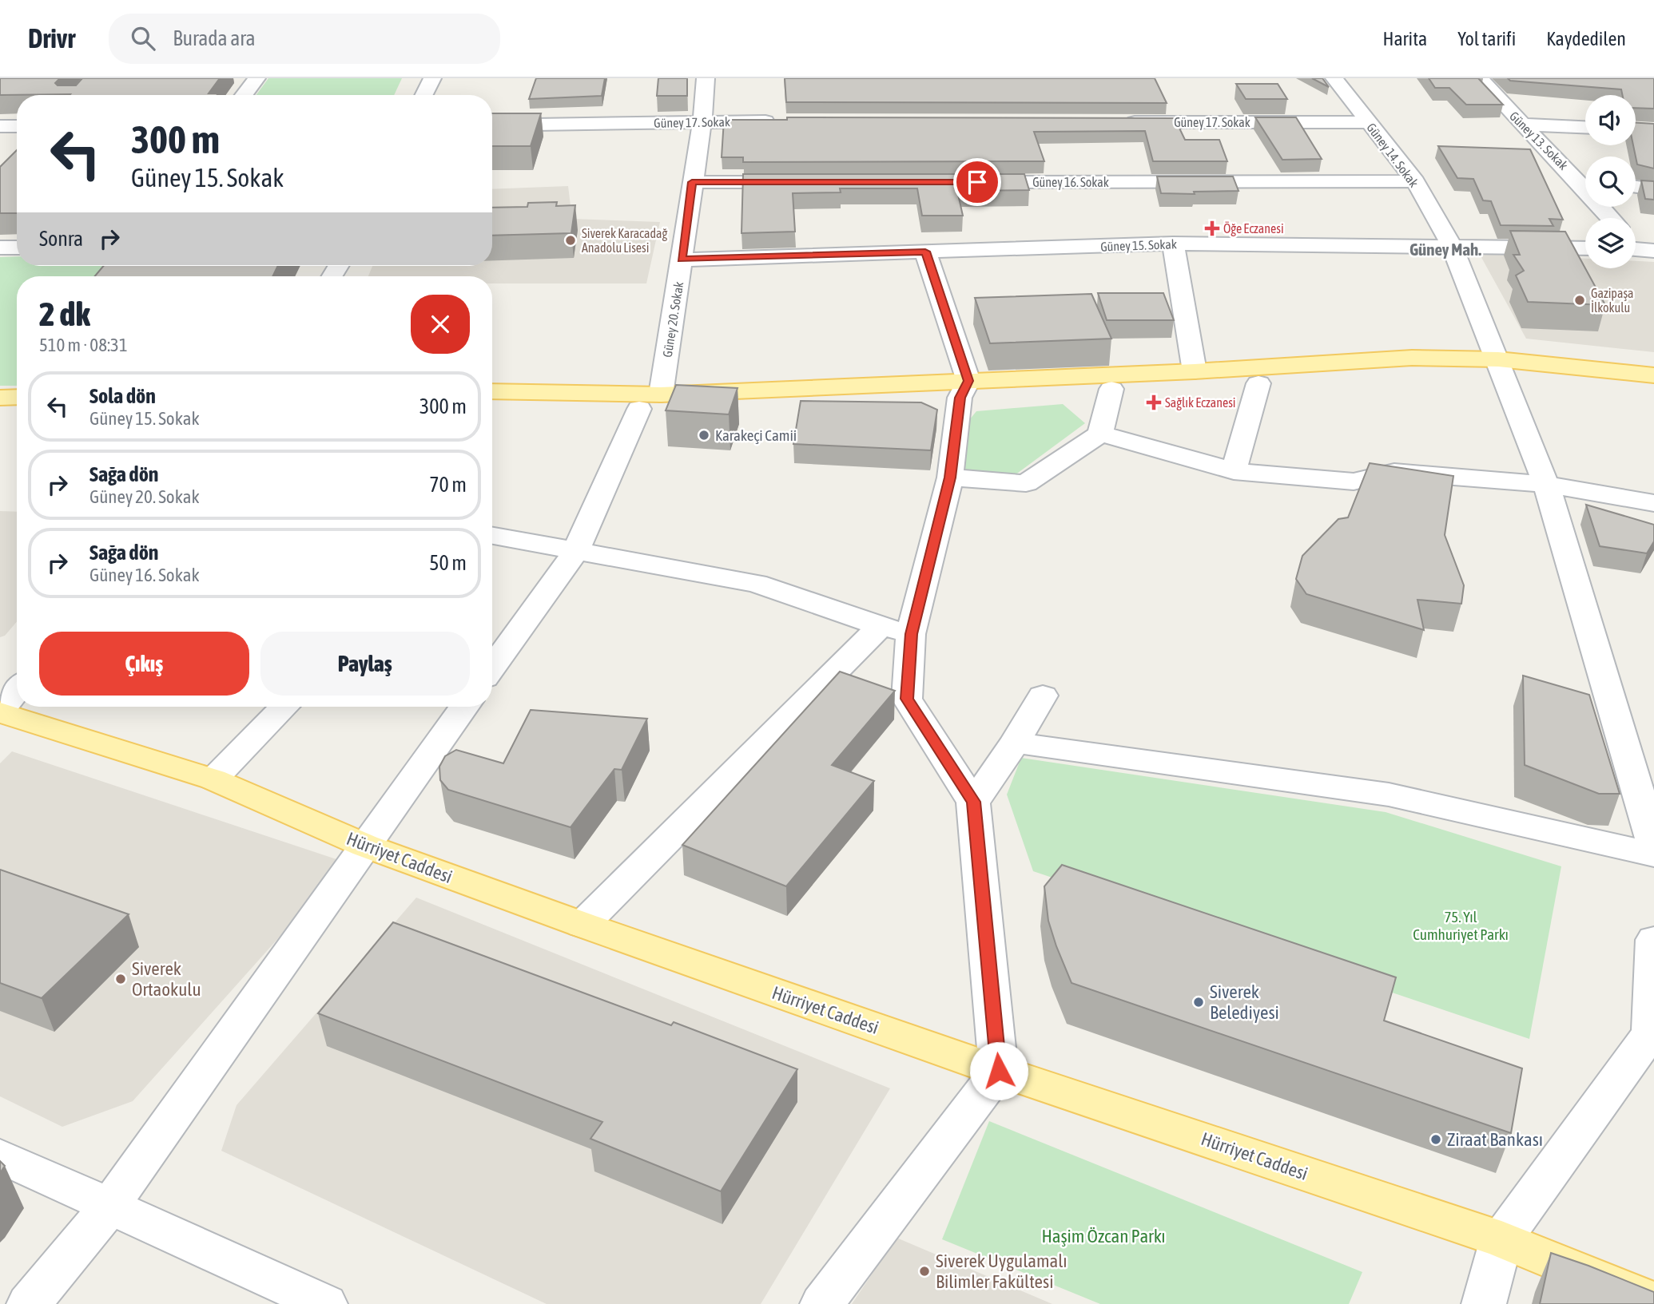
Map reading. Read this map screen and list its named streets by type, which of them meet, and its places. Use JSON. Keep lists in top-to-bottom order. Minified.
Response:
{"streets":{"main road":["Hürriyet Caddesi"],"street":["Güney 17. Sokak","Güney 13. Sokak","Güney 14. Sokak","Güney 16. Sokak","Güney 15. Sokak","Güney 20. Sokak"]},"crossings":[["Güney 17. Sokak","Güney 14. Sokak"],["Güney 17. Sokak","Güney 20. Sokak"],["Güney 14. Sokak","Güney 16. Sokak"],["Güney 14. Sokak","Güney 15. Sokak"],["Güney 15. Sokak","Güney 20. Sokak"]],"districts":["Güney Mah."],"parks":["75. Yıl Cumhuriyet Parkı","Haşim Özcan Parkı"],"places":{"health":["Öğe Eczanesi","Sağlık Eczanesi"],"other":["Siverek Karacadağ Anadolu Lisesi","Gazipaşa İlkokulu","Karakeçi Camii","Siverek Ortaokulu","Siverek Belediyesi","Ziraat Bankası","Siverek Uygulamalı Bilimler Fakültesi"]},"page":{"header":"Drivr","search":"Burada ara","nav":["Harita","Yol tarifi","Kaydedilen"],"turn":["300 m","Güney 15. Sokak"],"then":"Sonra","heading":["2 dk","510 m · 08:31"],"list":[{"name":"Sola dön","note":"Güney 15. Sokak","value":"300 m"},{"name":"Sağa dön","note":"Güney 20. Sokak","value":"70 m"},{"name":"Sağa dön","note":"Güney 16. Sokak","value":"50 m"}],"buttons":["Çıkış","Paylaş"]}}
